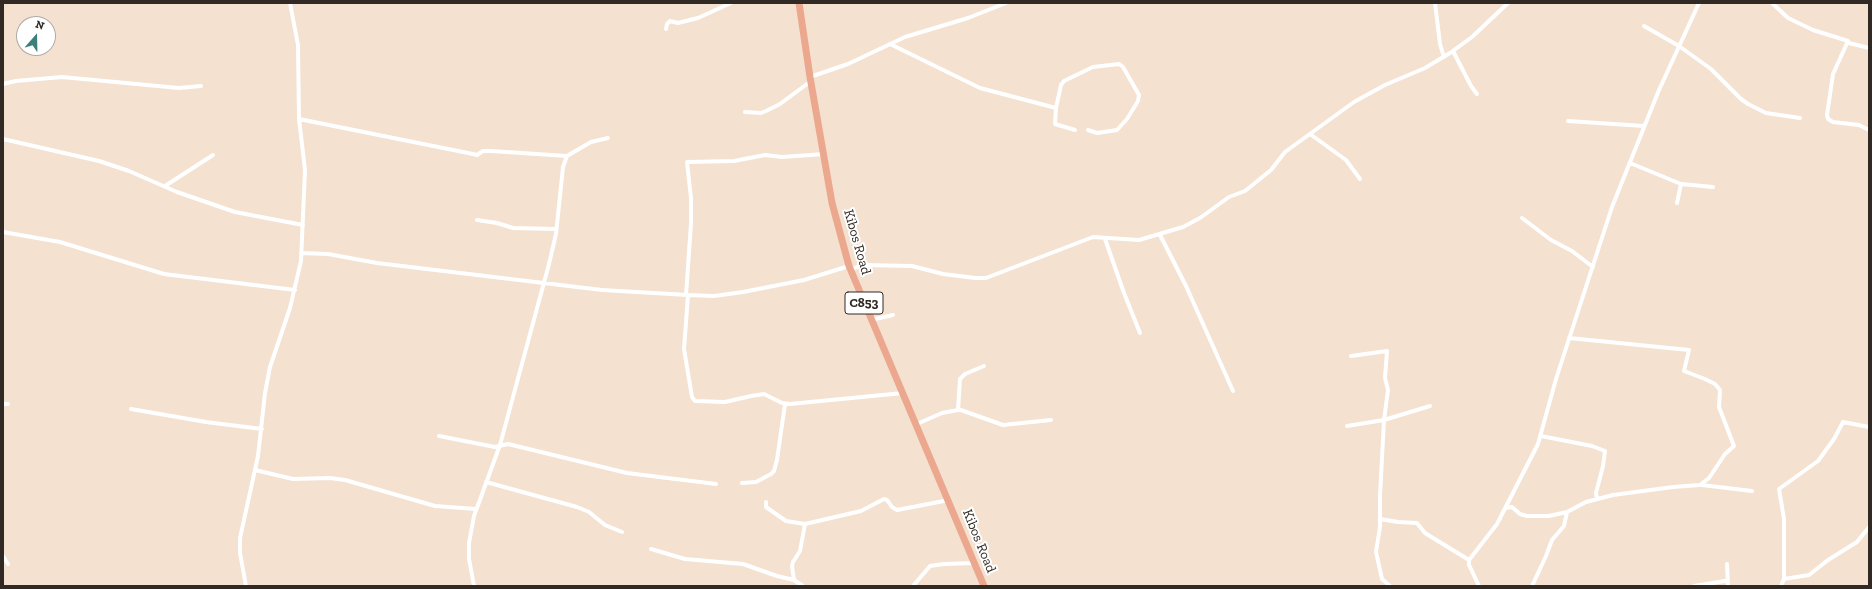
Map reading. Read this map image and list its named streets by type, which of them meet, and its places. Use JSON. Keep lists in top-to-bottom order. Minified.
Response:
{"streets":{"main road":["Kibos Road","C853"]},"north":"top"}
